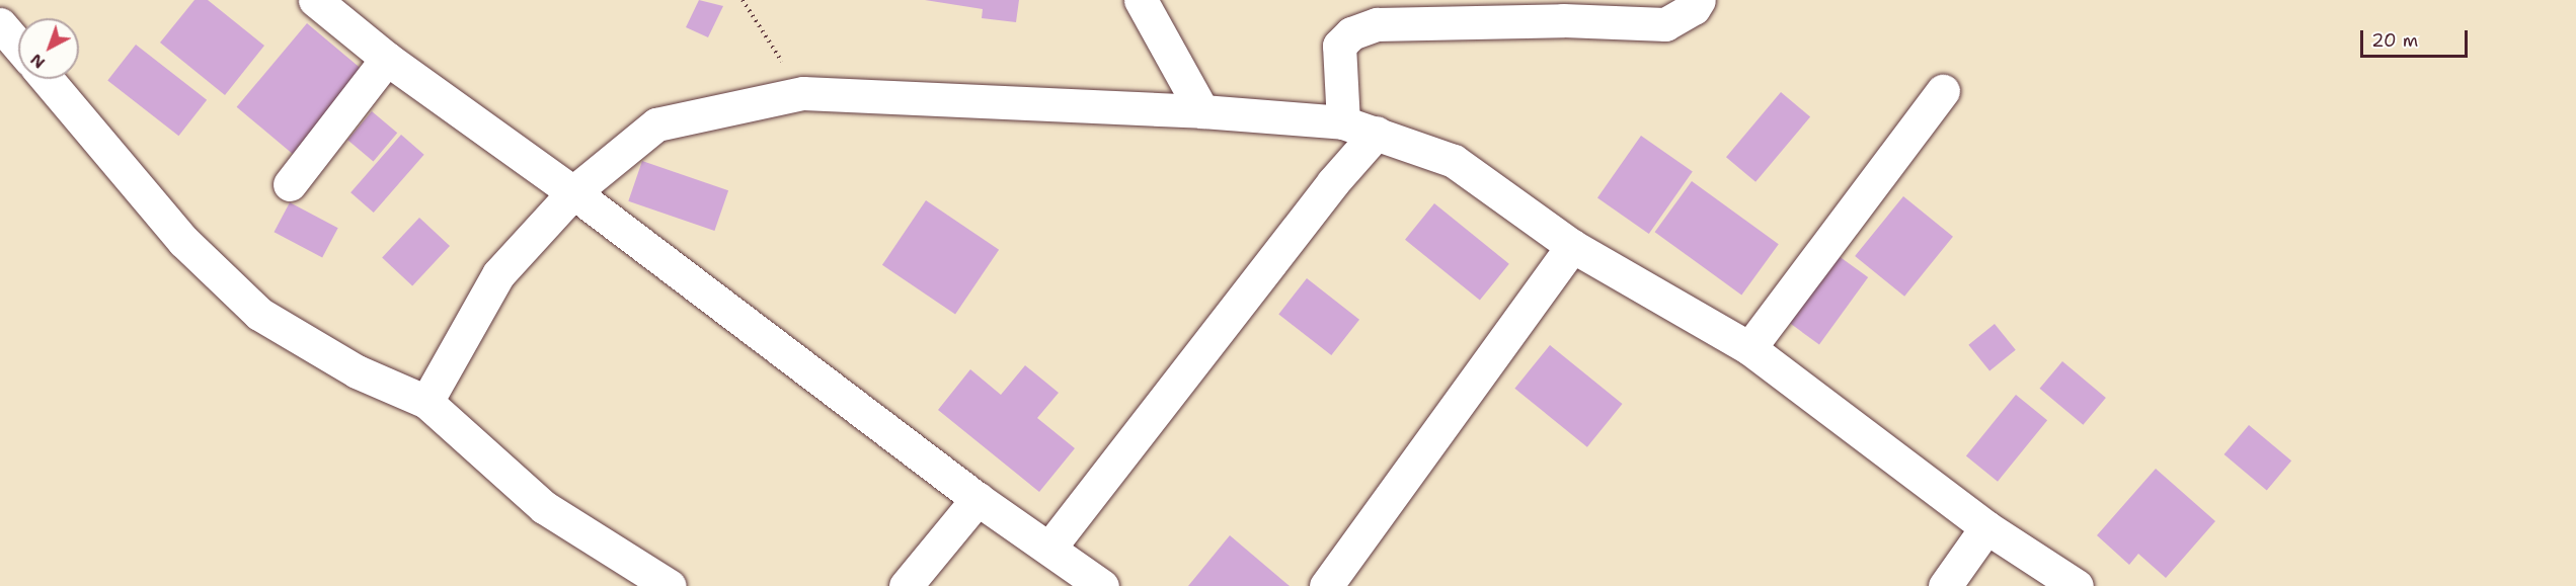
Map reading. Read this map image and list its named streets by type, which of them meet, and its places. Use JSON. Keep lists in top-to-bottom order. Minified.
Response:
{"scale_bar":"20 m","north":"bottom left"}
